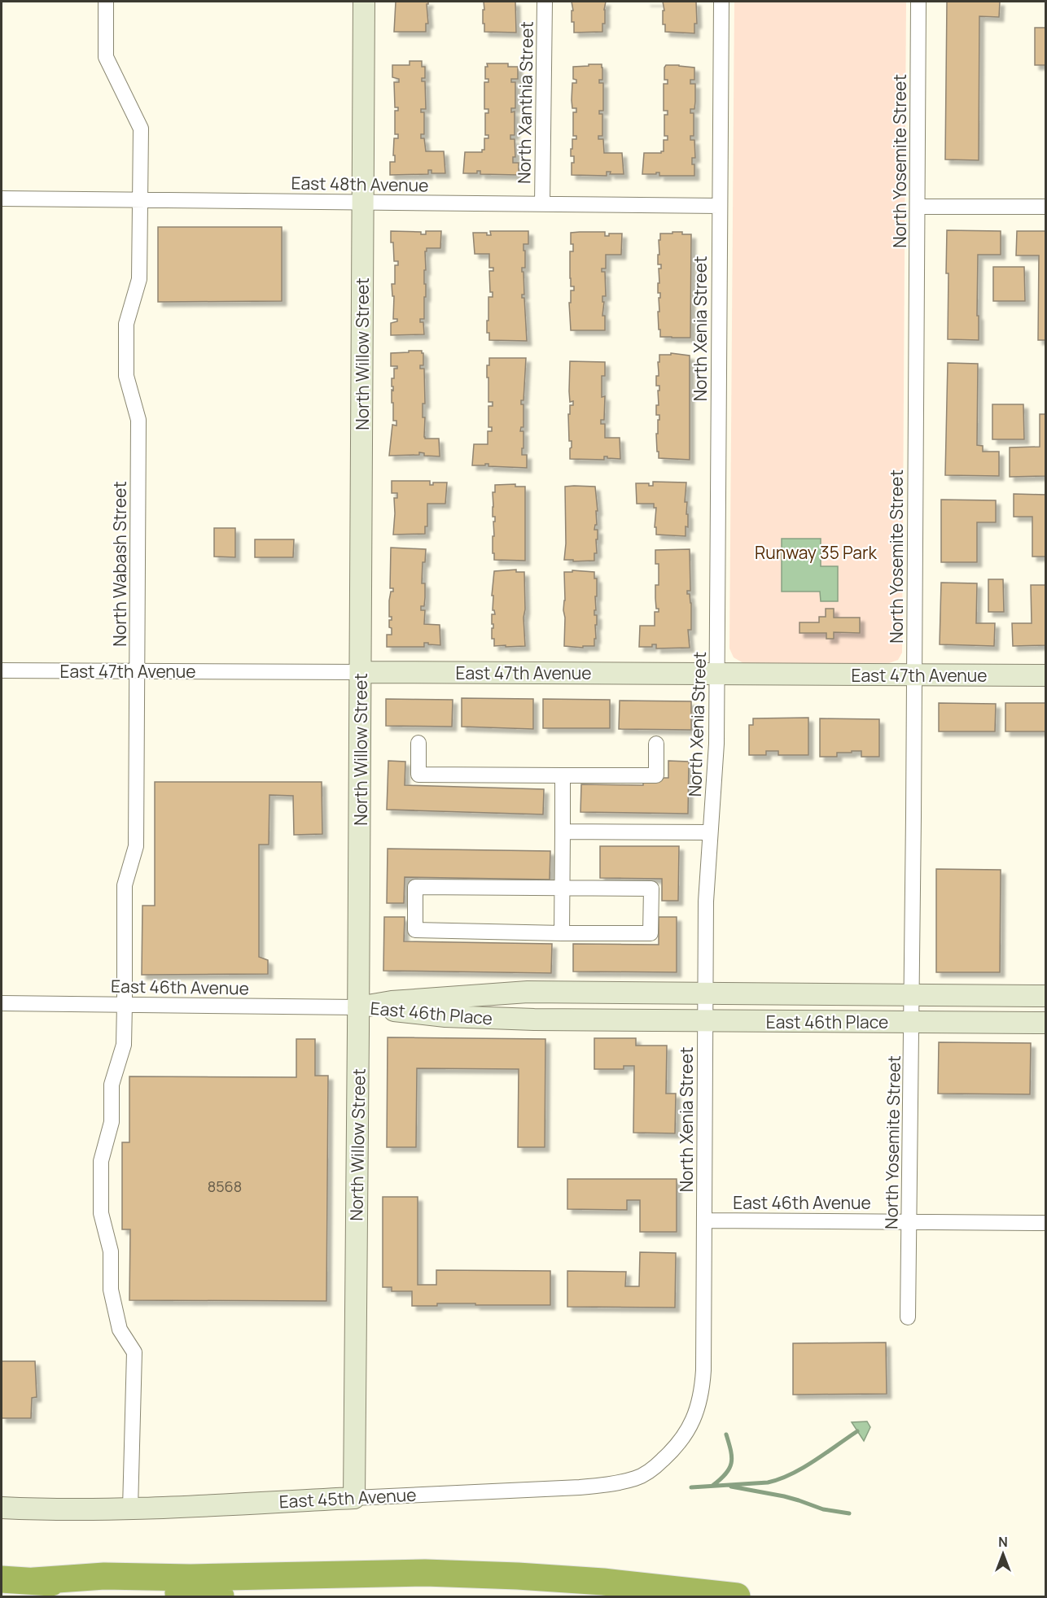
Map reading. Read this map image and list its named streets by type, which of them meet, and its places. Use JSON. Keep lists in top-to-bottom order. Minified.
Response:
{"streets":{"street":["North Xanthia Street","North Yosemite Street","East 48th Avenue","North Xenia Street","North Willow Street","North Wabash Street","East 47th Avenue","East 46th Avenue","East 46th Place","East 45th Avenue"]},"crossings":[["North Xanthia Street","East 48th Avenue"],["North Yosemite Street","East 47th Avenue"],["North Yosemite Street","East 46th Avenue"],["North Yosemite Street","East 46th Place"],["East 48th Avenue","North Xenia Street"],["East 48th Avenue","North Willow Street"],["East 48th Avenue","North Wabash Street"],["North Xenia Street","East 47th Avenue"],["North Xenia Street","East 46th Avenue"],["North Xenia Street","East 46th Place"],["North Xenia Street","East 45th Avenue"],["North Willow Street","East 47th Avenue"],["North Willow Street","East 46th Avenue"],["North Willow Street","East 46th Place"],["North Willow Street","East 45th Avenue"],["North Wabash Street","East 47th Avenue"],["North Wabash Street","East 46th Avenue"],["North Wabash Street","East 45th Avenue"],["East 46th Avenue","East 46th Place"]],"parks":["Runway 35 Park"],"house_numbers":["8568"],"north":"top"}
